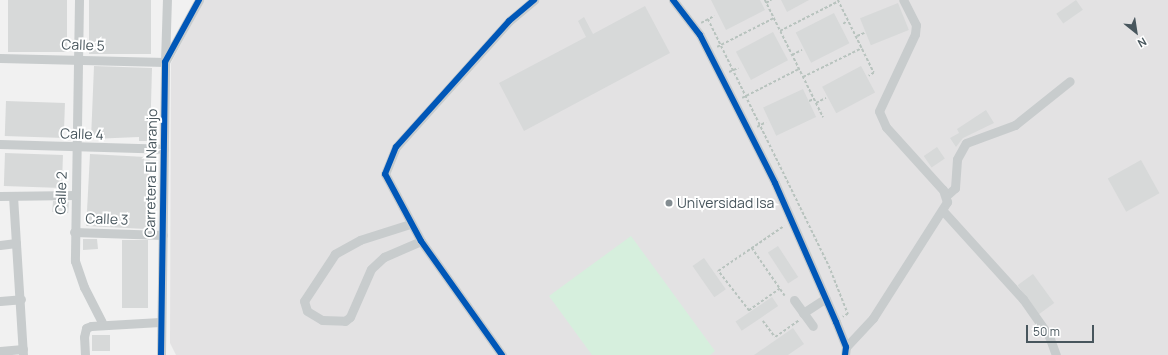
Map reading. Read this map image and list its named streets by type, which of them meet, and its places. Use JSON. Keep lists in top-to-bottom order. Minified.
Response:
{"streets":{"street":["Calle 5","Calle 4","Carretera El Naranjo","Calle 2","Calle 3"]},"crossings":[["Calle 5","Carretera El Naranjo"],["Calle 5","Calle 2"],["Calle 4","Carretera El Naranjo"],["Calle 4","Calle 2"],["Carretera El Naranjo","Calle 3"],["Calle 2","Calle 3"]],"places":["Universidad Isa"],"scale_bar":"50 m","north":"bottom right"}
